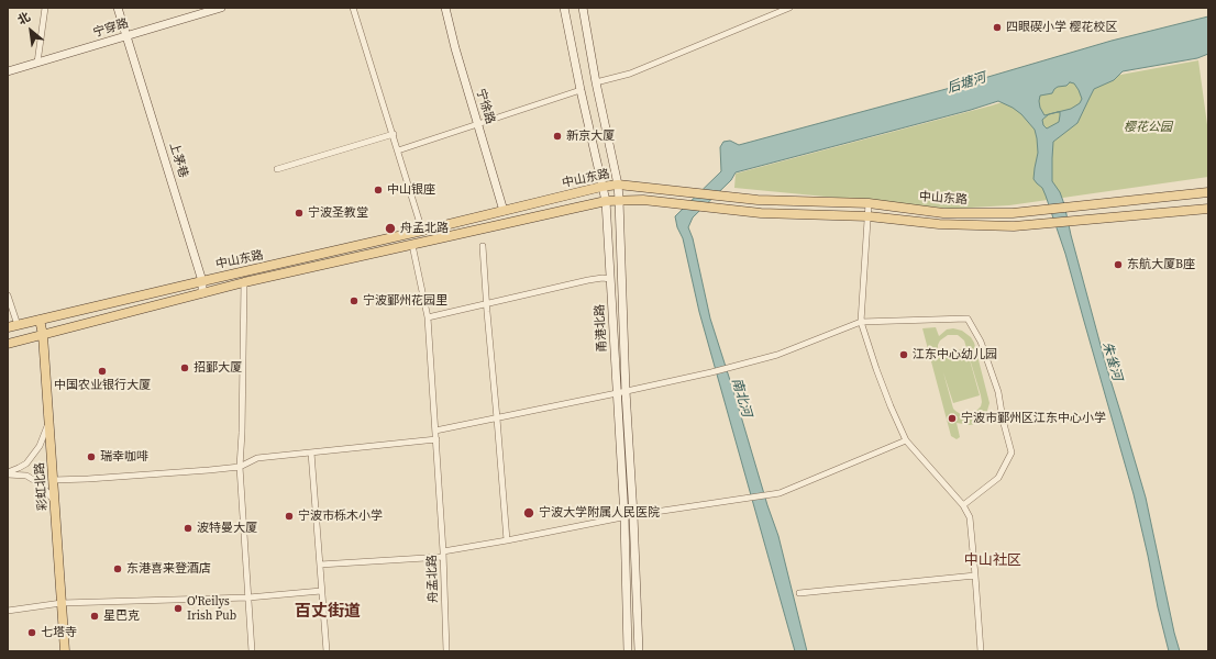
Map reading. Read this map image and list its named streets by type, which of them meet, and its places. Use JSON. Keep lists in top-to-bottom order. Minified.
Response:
{"streets":{"main road":["宁穿路","宁徐路","上茅巷","中山东路","甬港北路","彩虹北路"],"street":["舟孟北路"]},"crossings":[["宁穿路","上茅巷"],["宁徐路","中山东路"],["上茅巷","中山东路"],["中山东路","甬港北路"],["中山东路","彩虹北路"],["中山东路","舟孟北路"]],"districts":["中山社区","百丈街道"],"water":["后塘河","朱雀河","南北河"],"parks":["樱花公园"],"places":["四眼碶小学 樱花校区","新京大厦","中山银座","宁波圣教堂","舟孟北路","东航大厦B座","宁波鄞州花园里","江东中心幼儿园","招鄞大厦","中国农业银行大厦","宁波市鄞州区江东中心小学","瑞幸咖啡","宁波大学附属人民医院","宁波市栎木小学","波特曼大厦","东港喜来登酒店","O'Reilys Irish Pub","星巴克","七塔寺"],"north":"top left"}
